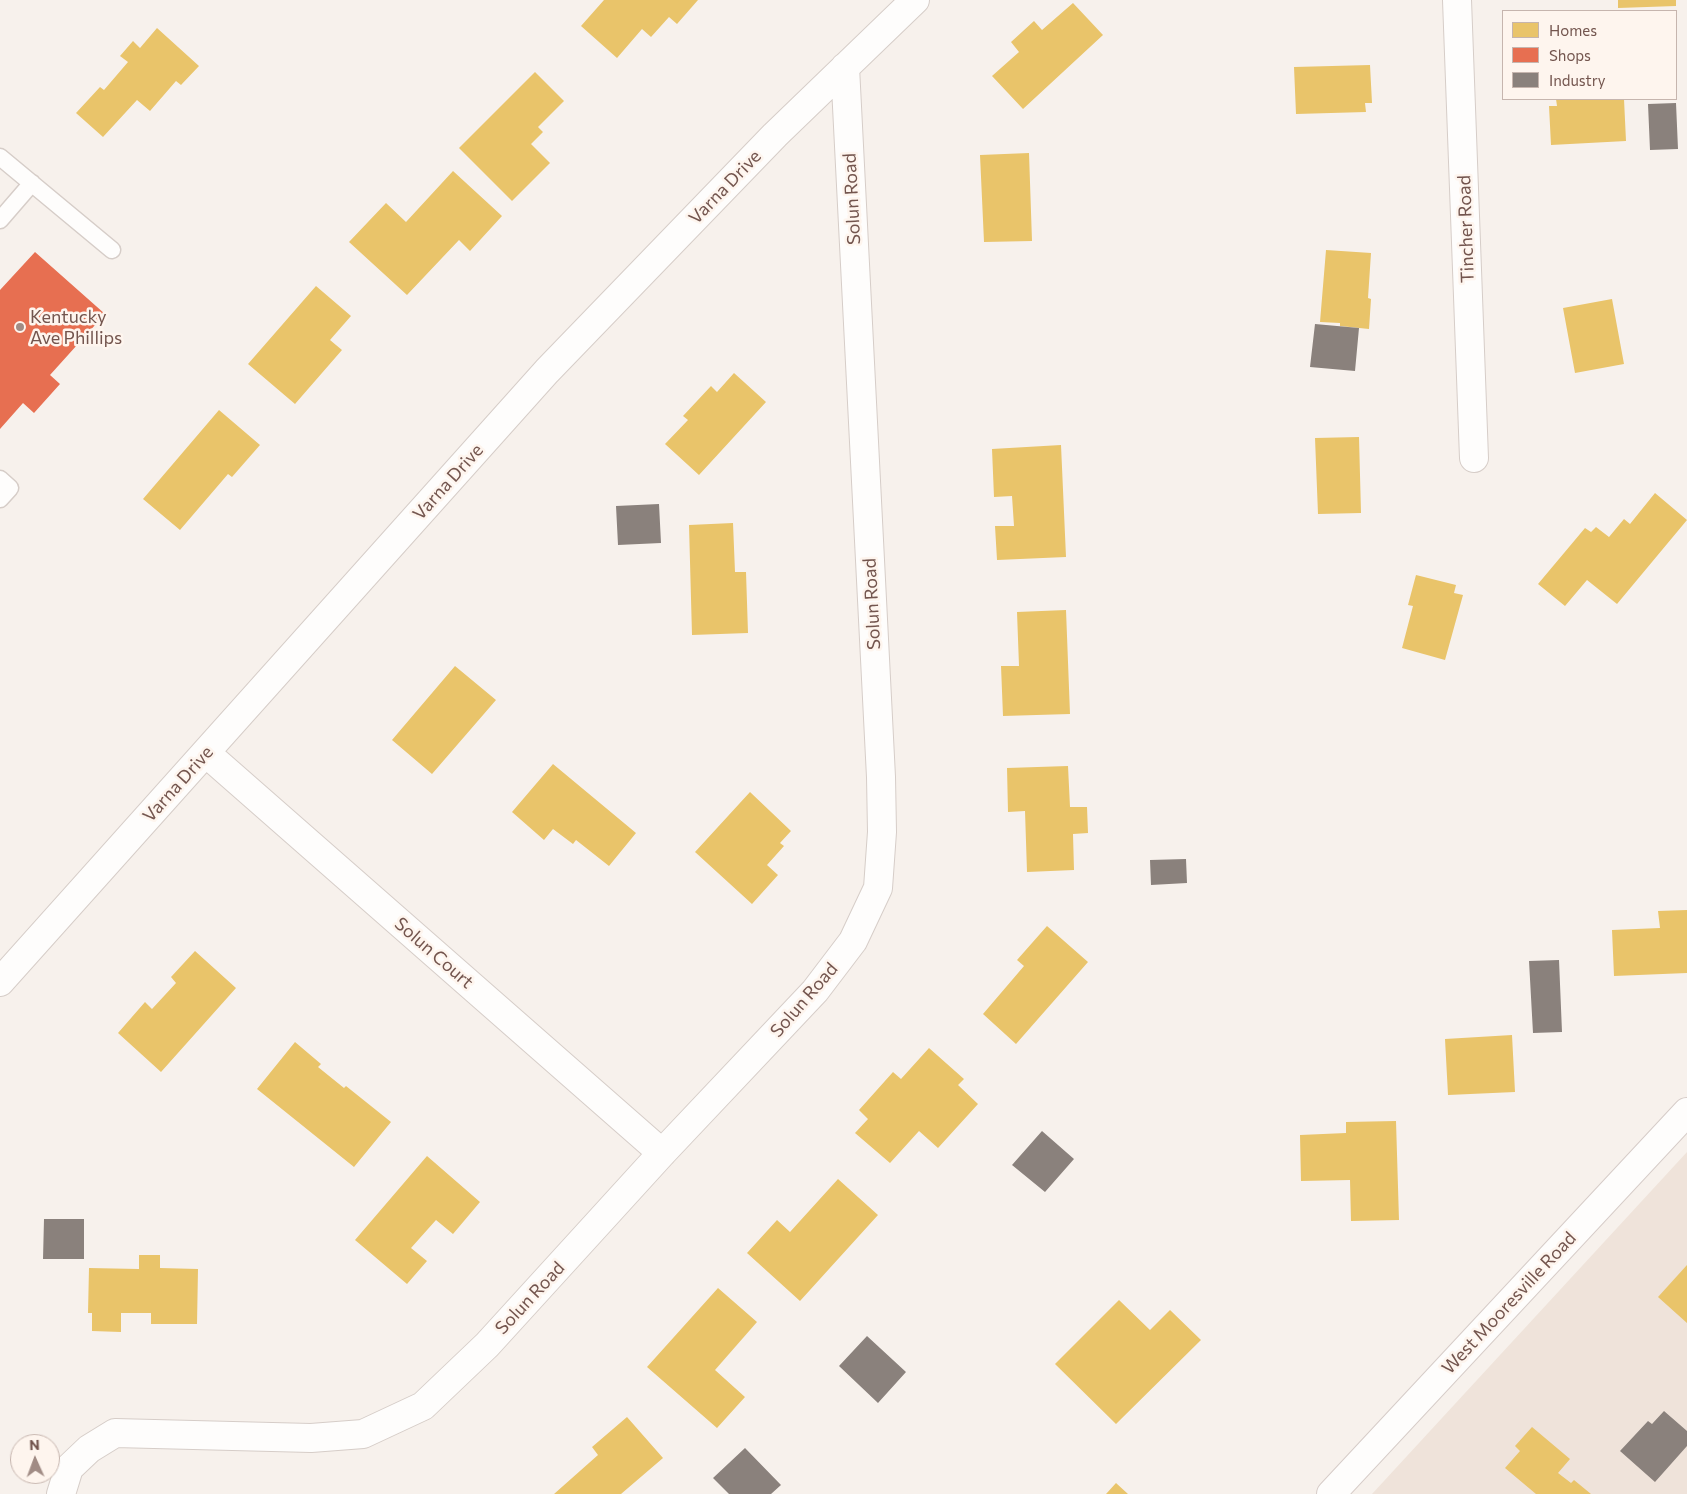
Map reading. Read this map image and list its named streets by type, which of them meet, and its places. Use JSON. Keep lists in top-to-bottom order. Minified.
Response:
{"streets":{"street":["Varna Drive","Solun Road","Tincher Road","Solun Court","West Mooresville Road"]},"crossings":[["Varna Drive","Solun Road"],["Varna Drive","Solun Court"],["Solun Road","Solun Court"]],"places":["Kentucky Ave Phillips"],"legend":["Homes","Shops","Industry"],"north":"top"}
